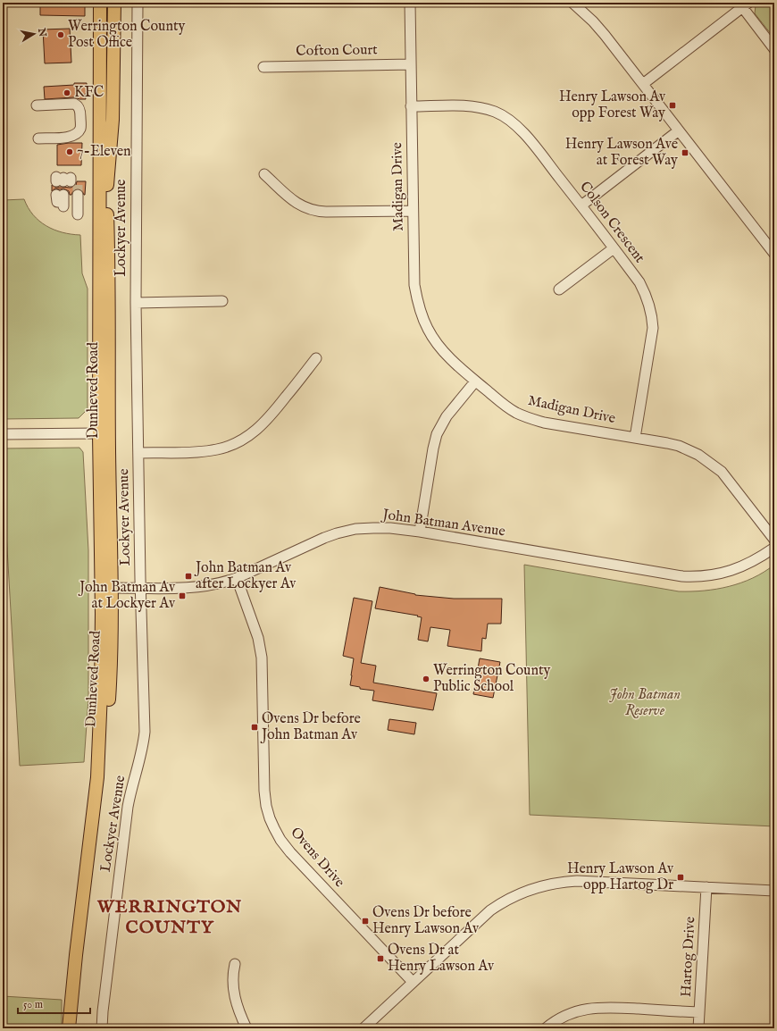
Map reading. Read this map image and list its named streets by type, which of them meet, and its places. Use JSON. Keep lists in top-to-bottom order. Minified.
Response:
{"streets":{"main road":["Dunheved Road"],"street":["Cofton Court","Madigan Drive","Colson Crescent","Lockyer Avenue","John Batman Avenue","Ovens Drive","Hartog Drive"]},"crossings":[["Cofton Court","Madigan Drive"],["Madigan Drive","Colson Crescent"],["Lockyer Avenue","John Batman Avenue"],["Dunheved Road","John Batman Avenue"],["John Batman Avenue","Ovens Drive"]],"districts":["WERRINGTON COUNTY"],"parks":["John Batman Reserve"],"places":{"other":["Werrington County Post Office","KFC","7-Eleven","Werrington County Public School"],"transit":["Henry Lawson Av opp Forest Way","Henry Lawson Ave at Forest Way","John Batman Av after Lockyer Av","John Batman Av at Lockyer Av","Ovens Dr before John Batman Av","Henry Lawson Av opp Hartog Dr","Ovens Dr before Henry Lawson Av","Ovens Dr at Henry Lawson Av"]},"scale_bar":"50 m","north":"right"}
